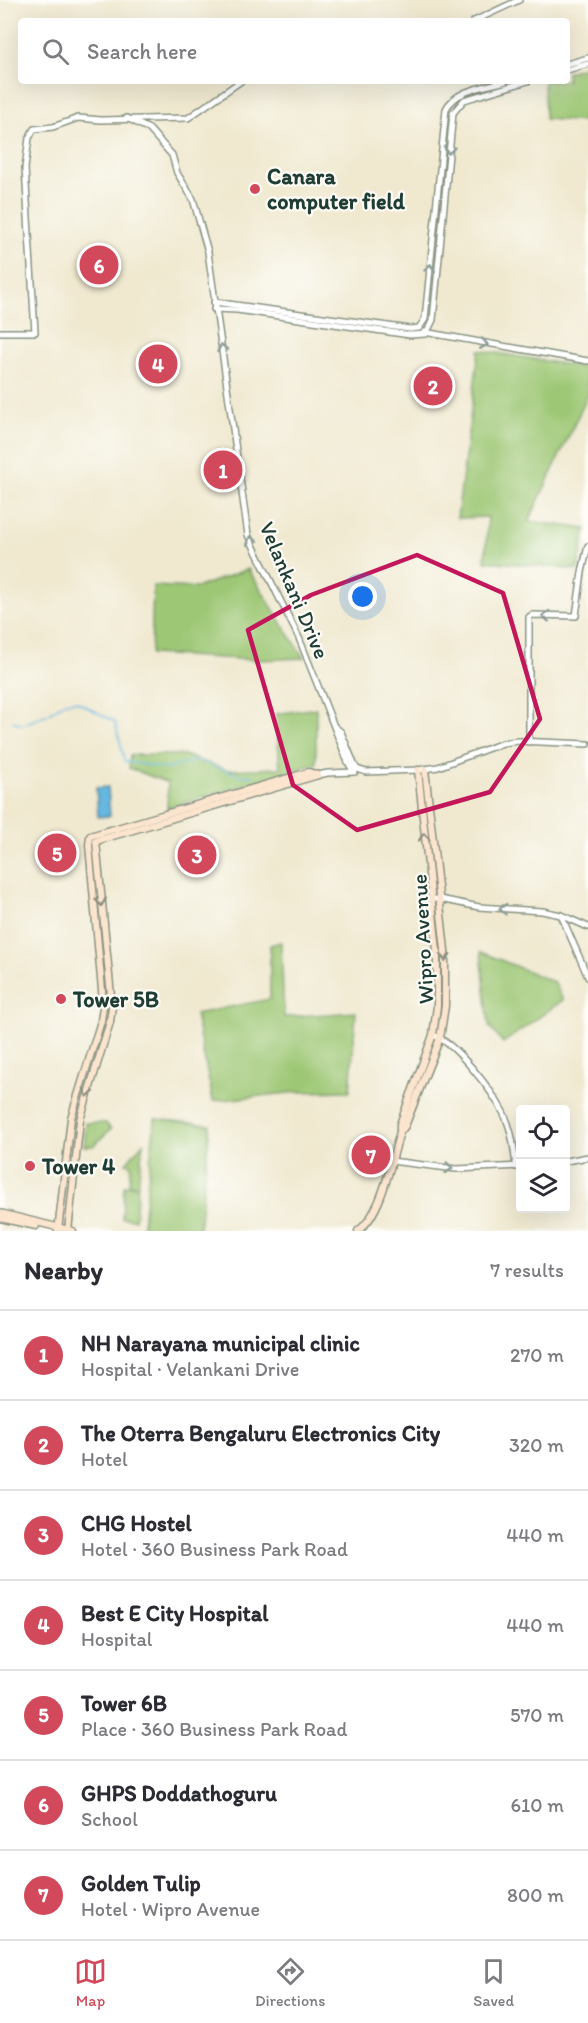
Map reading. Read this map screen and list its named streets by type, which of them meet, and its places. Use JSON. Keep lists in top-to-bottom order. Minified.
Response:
{"streets":{"main road":["Wipro Avenue"],"street":["Velankani Drive"]},"one_way":["Velankani Drive"],"places":["Canara computer field","Tower 5B","Tower 4"],"page":{"search":"Search here","pins":["6","4","2","1","5","3","7"],"heading":["Nearby","7 results"],"list":[{"mark":"1","name":"NH Narayana municipal clinic","note":"Hospital · Velankani Drive","value":"270 m"},{"mark":"2","name":"The Oterra Bengaluru Electronics City","note":"Hotel","value":"320 m"},{"mark":"3","name":"CHG Hostel","note":"Hotel · 360 Business Park Road","value":"440 m"},{"mark":"4","name":"Best E City Hospital","note":"Hospital","value":"440 m"},{"mark":"5","name":"Tower 6B","note":"Place · 360 Business Park Road","value":"570 m"},{"mark":"6","name":"GHPS Doddathoguru","note":"School","value":"610 m"},{"mark":"7","name":"Golden Tulip","note":"Hotel · Wipro Avenue","value":"800 m"}],"nav":["Map","Directions","Saved"]}}
